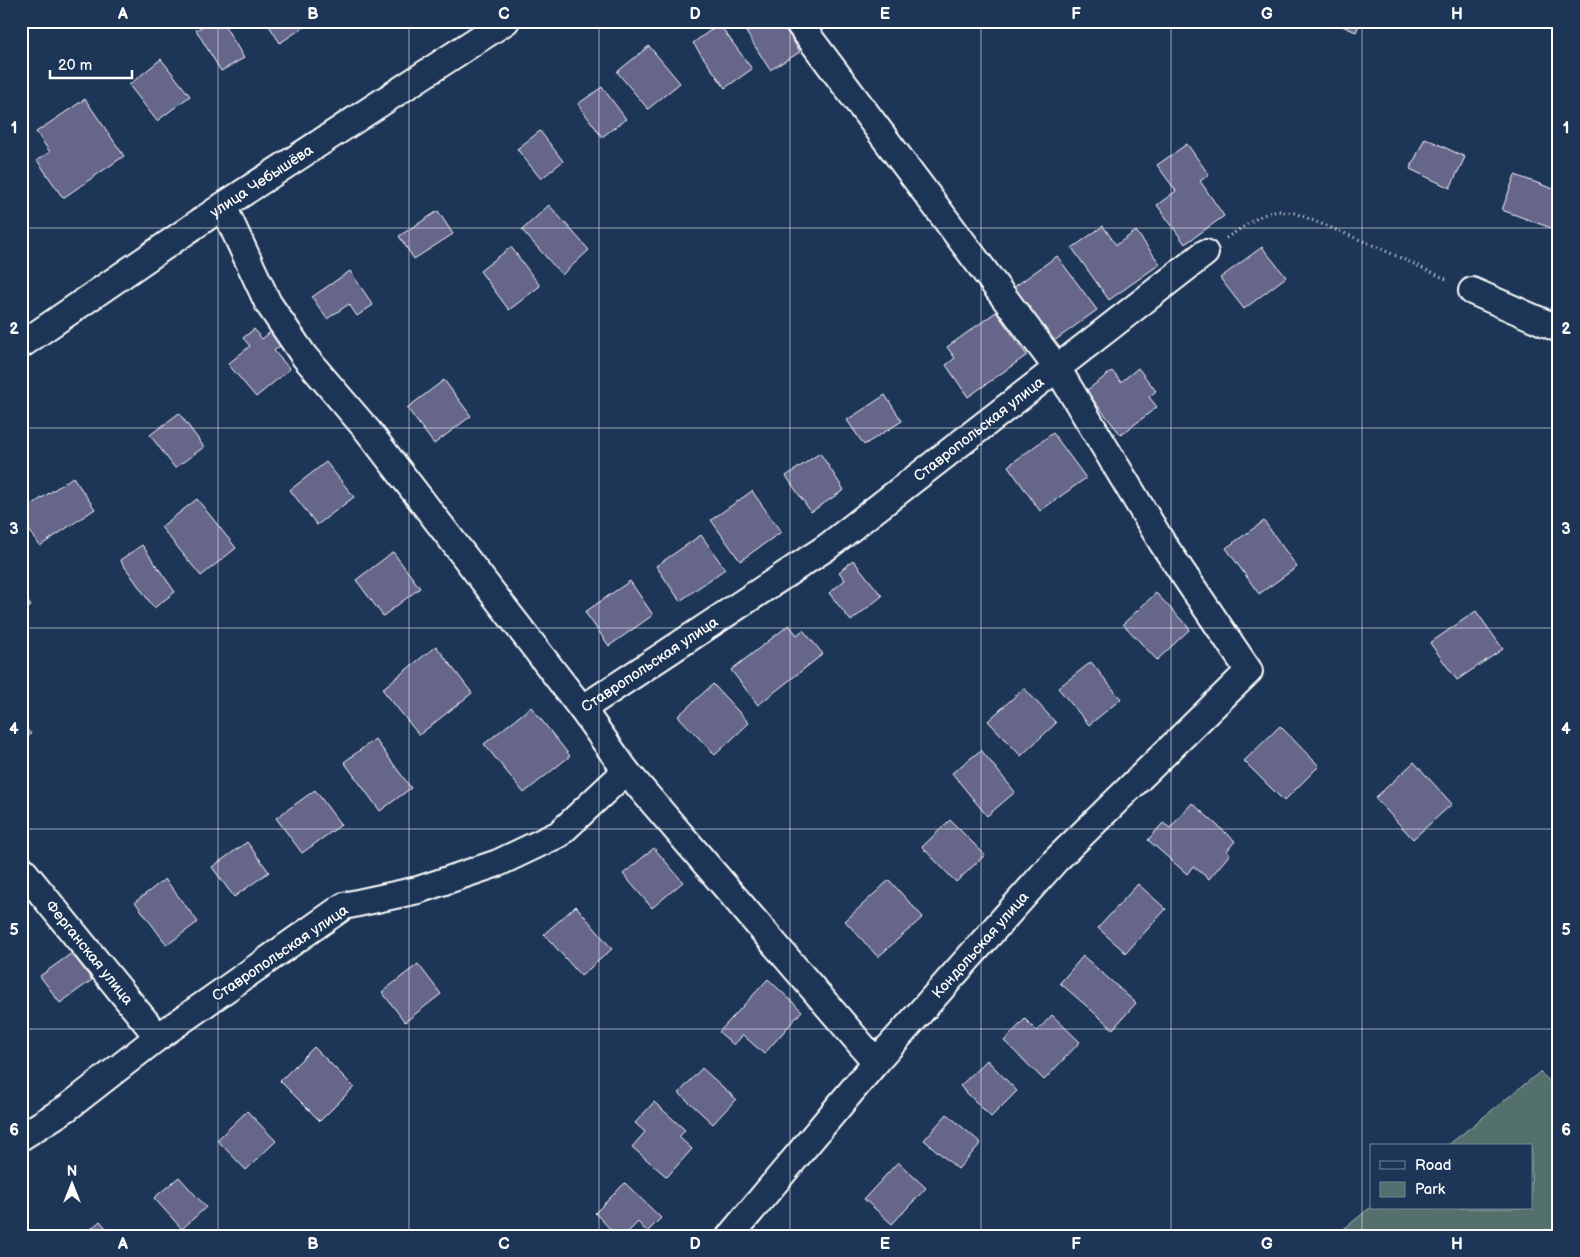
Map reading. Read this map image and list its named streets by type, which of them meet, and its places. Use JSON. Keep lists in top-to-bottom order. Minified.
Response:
{"streets":{"street":["улица Чебышёва","Ставропольская улица","Кондольская улица","Ферганская улица"]},"crossings":[["Ставропольская улица","Кондольская улица"],["Ставропольская улица","Ферганская улица"]],"legend":["Road","Park"],"scale_bar":"20 m","north":"top","grid":{"columns":["A","B","C","D","E","F","G","H"],"rows":["1","2","3","4","5","6"]}}
